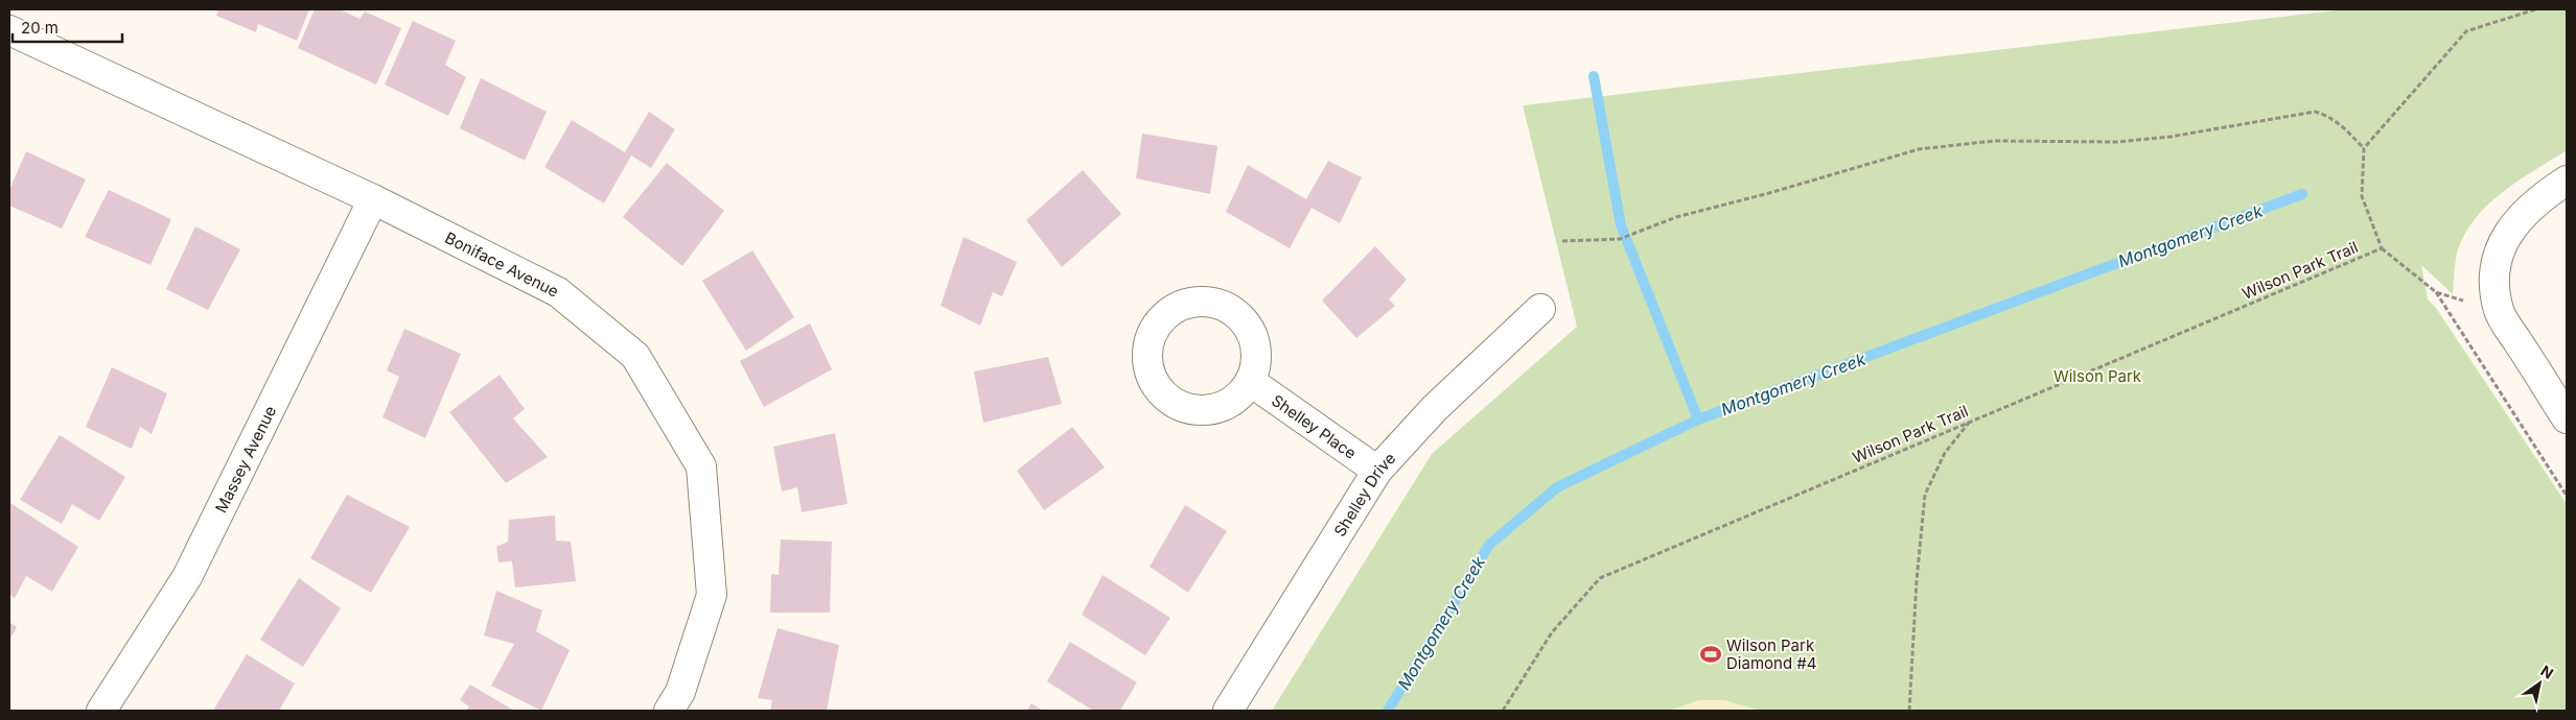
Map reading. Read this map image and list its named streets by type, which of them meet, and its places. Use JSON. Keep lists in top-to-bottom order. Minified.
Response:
{"streets":{"street":["Boniface Avenue","Shelley Place","Massey Avenue","Shelley Drive"],"path":["Wilson Park Trail"]},"crossings":[["Boniface Avenue","Massey Avenue"],["Shelley Place","Shelley Drive"]],"water":["Montgomery Creek"],"parks":["Wilson Park"],"places":{"sports":["Wilson Park Diamond #4"]},"scale_bar":"20 m","north":"top right"}
